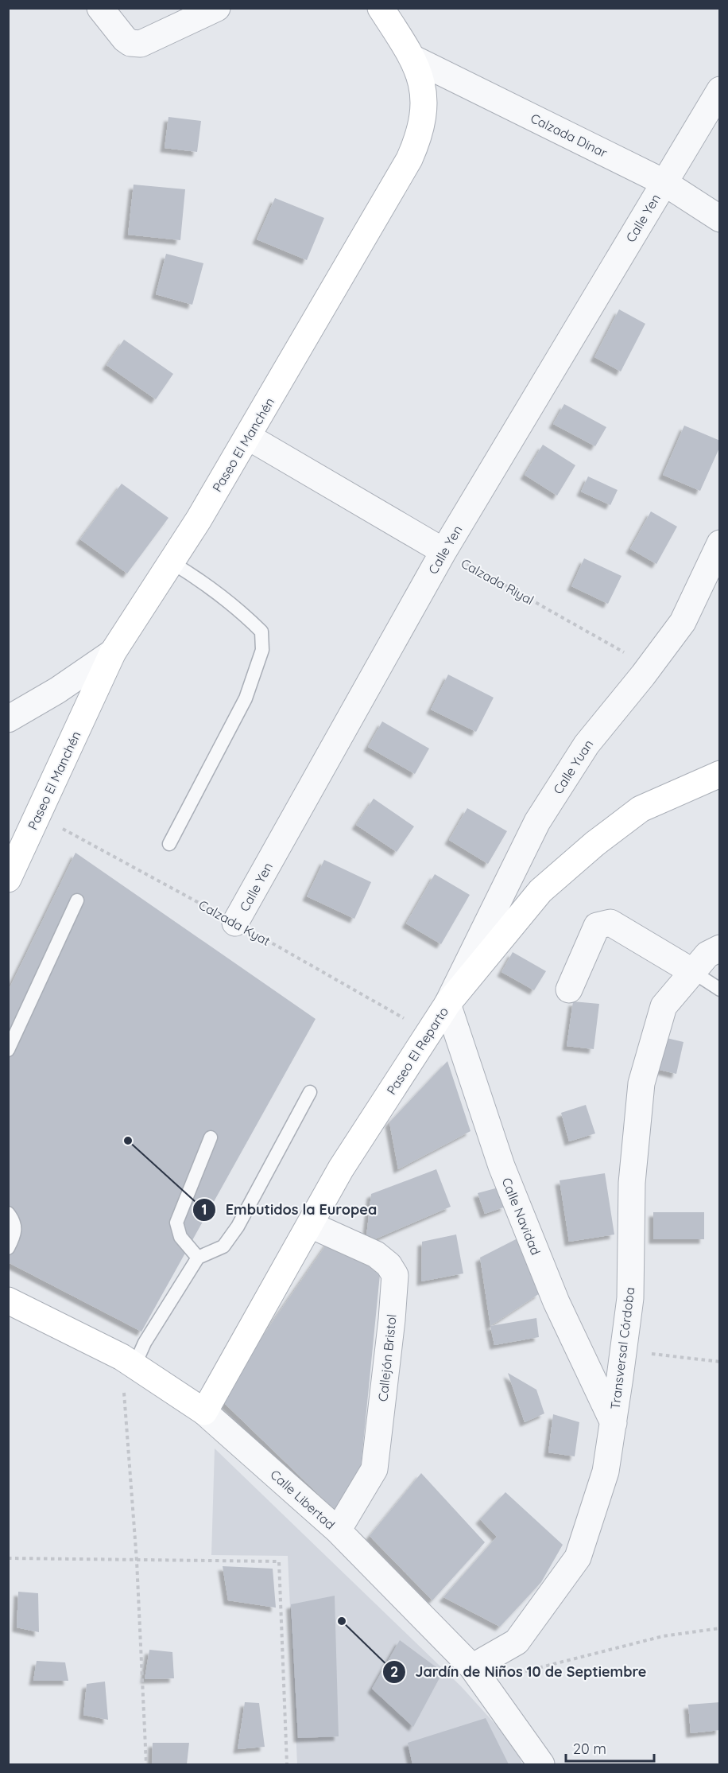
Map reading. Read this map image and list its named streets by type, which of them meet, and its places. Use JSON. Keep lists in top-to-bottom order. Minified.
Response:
{"streets":{"street":["Calzada Dinar","Calle Yen","Paseo El Manchén","Calle Yuan","Paseo El Reparto","Calle Navidad","Transversal Córdoba","Callejón Bristol","Calle Libertad"],"path":["Calzada Riyal","Calzada Kyat"]},"crossings":[["Calzada Dinar","Calle Yen"],["Calzada Dinar","Paseo El Manchén"],["Calle Yen","Calzada Riyal"],["Calle Yen","Calzada Kyat"],["Paseo El Manchén","Calzada Kyat"],["Calzada Riyal","Calle Yuan"],["Calle Yuan","Paseo El Reparto"],["Calle Yuan","Calle Navidad"],["Calzada Kyat","Paseo El Reparto"],["Paseo El Reparto","Calle Navidad"],["Paseo El Reparto","Callejón Bristol"],["Paseo El Reparto","Calle Libertad"],["Calle Navidad","Transversal Córdoba"],["Transversal Córdoba","Calle Libertad"],["Callejón Bristol","Calle Libertad"]],"places":["Embutidos la Europea","Jardín de Niños 10 de Septiembre"],"scale_bar":"20 m"}
